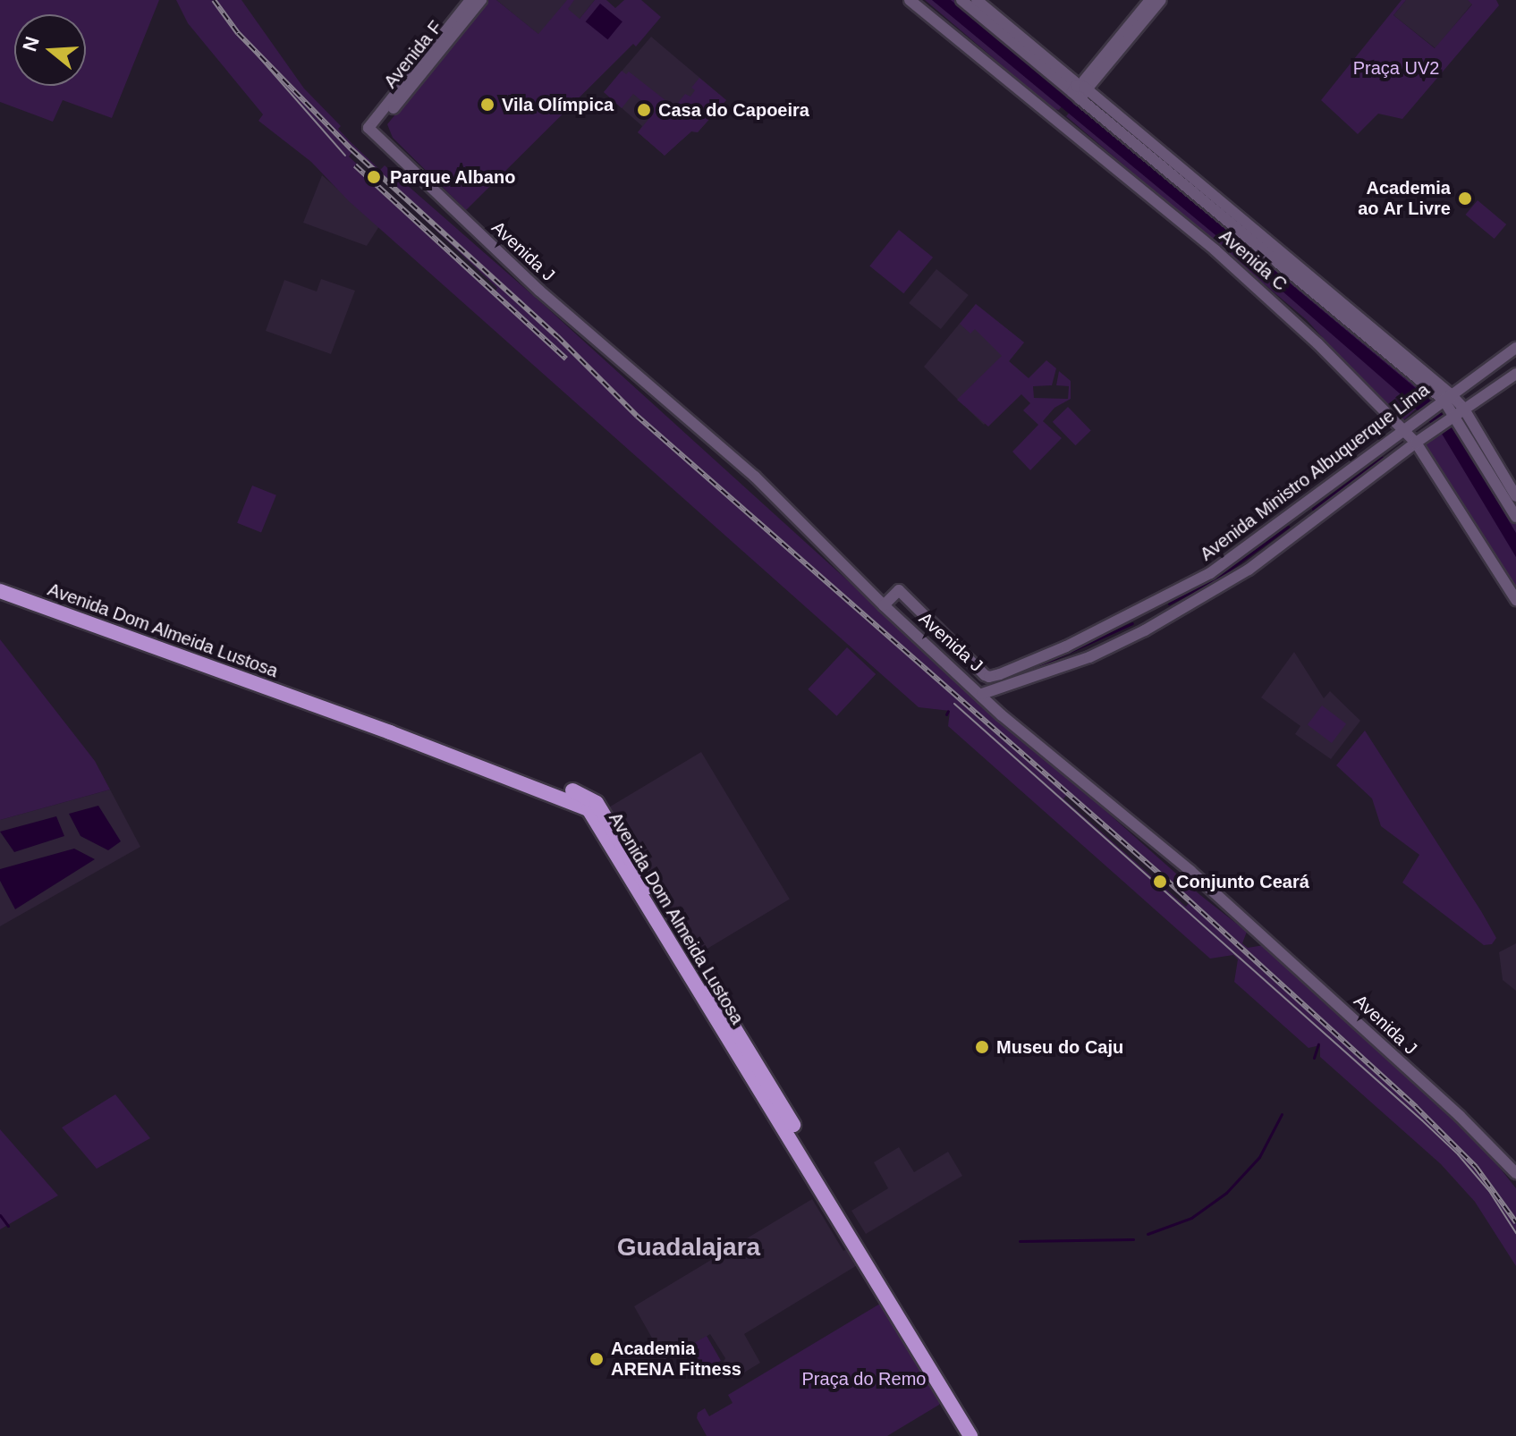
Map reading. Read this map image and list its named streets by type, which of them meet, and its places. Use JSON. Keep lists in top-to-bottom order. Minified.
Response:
{"streets":{"main road":["Avenida Dom Almeida Lustosa"],"street":["Avenida F","Avenida J","Avenida C","Avenida Ministro Albuquerque Lima"]},"crossings":[["Avenida F","Avenida J"],["Avenida J","Avenida Ministro Albuquerque Lima"],["Avenida C","Avenida Ministro Albuquerque Lima"]],"districts":["Guadalajara"],"parks":["Praça UV2","Praça do Remo"],"places":["Vila Olímpica","Casa do Capoeira","Parque Albano","Academia ao Ar Livre","Conjunto Ceará","Museu do Caju","Academia ARENA Fitness"],"north":"left"}
